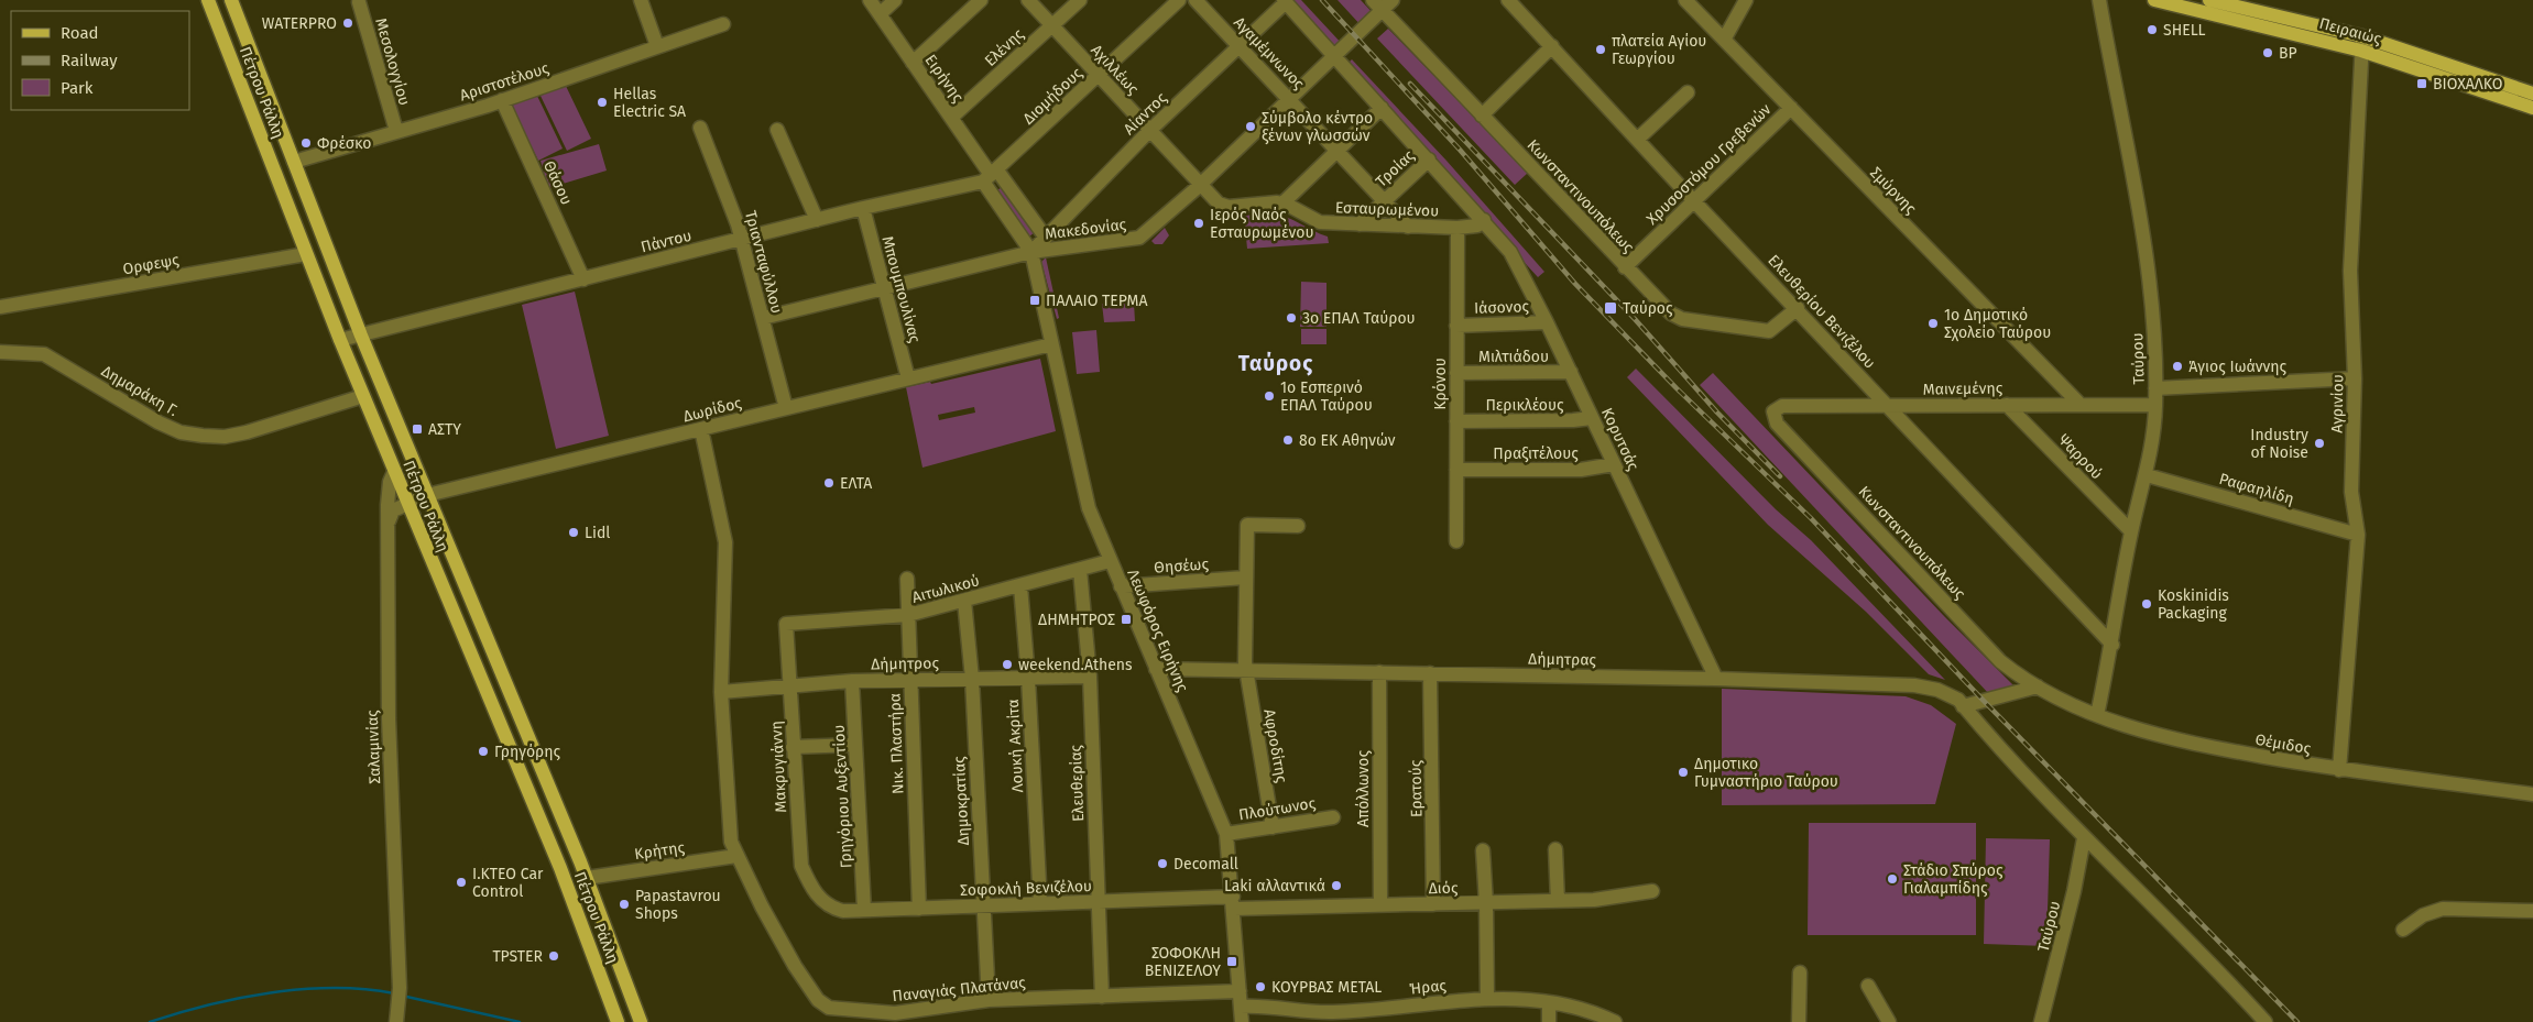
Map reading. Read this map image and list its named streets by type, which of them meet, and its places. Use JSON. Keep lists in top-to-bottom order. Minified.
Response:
{"streets":{"main road":["Πειραιώς","Πέτρου Ράλλη"],"street":["Ελένης","Αγαμέμνωνος","Μεσολογγίου","Αχιλλέως","Ειρήνης","Αριστοτέλους","Διομήδους","Αίαντος","Χρυσοστόμου Γρεβενών","Τροίας","Θάσου","Σμύρνης","Κωνσταντινουπόλεως","Εσταυρωμένου","Μακεδονίας","Πάντου","Τριανταφύλλου","Ορφεψς","Μπουμπουλίνας","Ιάσονος","Ελευθερίου Βενιζέλου","Μιλτιάδου","Ταύρου","Κρόνου","Μαινεμένης","Δημαράκη Γ.","Αγρινίου","Περικλέους","Δωρίδος","Κορυτσάς","Πραξιτέλους","Ψαρρού","Ραφαηλίδη","Θησέως","Αιτωλικού","Λεωφόρος Ειρήνης","Δήμητρας","Δήμητρος","Νικ. Πλαστήρα","Θέμιδος","Λουκή Ακρίτα","Αφροδίτης","Σαλαμινίας","Μακρυγιάννη","Ελευθερίας","Απόλλωνος","Ερατούς","Γρηγόριου Αυξεντίου","Δημοκρατίας","Πλούτωνος","Κρήτης","Σοφοκλή Βενιζέλου","Διός","Ήρας","Παναγιάς Πλατάνας"]},"crossings":[["Πειραιώς","Αγρινίου"],["Ελένης","Αχιλλέως"],["Ελένης","Ειρήνης"],["Αγαμέμνωνος","Αίαντος"],["Αγαμέμνωνος","Τροίας"],["Αγαμέμνωνος","Εσταυρωμένου"],["Αγαμέμνωνος","Μακεδονίας"],["Μεσολογγίου","Αριστοτέλους"],["Αχιλλέως","Διομήδους"],["Αχιλλέως","Αίαντος"],["Αχιλλέως","Εσταυρωμένου"],["Αχιλλέως","Μακεδονίας"],["Ειρήνης","Διομήδους"],["Ειρήνης","Αίαντος"],["Ειρήνης","Μακεδονίας"],["Ειρήνης","Πάντου"],["Ειρήνης","Λεωφόρος Ειρήνης"],["Αριστοτέλους","Πέτρου Ράλλη"],["Αριστοτέλους","Θάσου"],["Πέτρου Ράλλη","Πάντου"],["Πέτρου Ράλλη","Ορφεψς"],["Πέτρου Ράλλη","Δημαράκη Γ."],["Πέτρου Ράλλη","Δωρίδος"],["Πέτρου Ράλλη","Σαλαμινίας"],["Πέτρου Ράλλη","Κρήτης"],["Διομήδους","Πάντου"],["Αίαντος","Μακεδονίας"],["Αίαντος","Λεωφόρος Ειρήνης"],["Χρυσοστόμου Γρεβενών","Σμύρνης"],["Χρυσοστόμου Γρεβενών","Κωνσταντινουπόλεως"],["Χρυσοστόμου Γρεβενών","Ελευθερίου Βενιζέλου"],["Τροίας","Εσταυρωμένου"],["Θάσου","Πάντου"],["Σμύρνης","Μαινεμένης"],["Κωνσταντινουπόλεως","Μακεδονίας"],["Κωνσταντινουπόλεως","Ελευθερίου Βενιζέλου"],["Κωνσταντινουπόλεως","Μαινεμένης"],["Κωνσταντινουπόλεως","Θέμιδος"],["Εσταυρωμένου","Μακεδονίας"],["Εσταυρωμένου","Κρόνου"],["Εσταυρωμένου","Κορυτσάς"],["Μακεδονίας","Τριανταφύλλου"],["Μακεδονίας","Μπουμπουλίνας"],["Μακεδονίας","Λεωφόρος Ειρήνης"],["Πάντου","Τριανταφύλλου"],["Πάντου","Μπουμπουλίνας"],["Τριανταφύλλου","Δωρίδος"],["Μπουμπουλίνας","Δωρίδος"],["Ιάσονος","Κρόνου"],["Ιάσονος","Κορυτσάς"],["Ελευθερίου Βενιζέλου","Ταύρου"],["Ελευθερίου Βενιζέλου","Μαινεμένης"],["Μιλτιάδου","Κρόνου"],["Μιλτιάδου","Κορυτσάς"],["Ταύρου","Μαινεμένης"],["Ταύρου","Ψαρρού"],["Ταύρου","Ραφαηλίδη"],["Ταύρου","Δήμητρας"],["Ταύρου","Θέμιδος"],["Κρόνου","Περικλέους"],["Κρόνου","Πραξιτέλους"],["Μαινεμένης","Ψαρρού"],["Αγρινίου","Ραφαηλίδη"],["Αγρινίου","Θέμιδος"],["Περικλέους","Κορυτσάς"],["Δωρίδος","Λεωφόρος Ειρήνης"],["Δωρίδος","Σαλαμινίας"],["Δωρίδος","Παναγιάς Πλατάνας"],["Κορυτσάς","Πραξιτέλους"],["Κορυτσάς","Δήμητρας"],["Θησέως","Λεωφόρος Ειρήνης"],["Θησέως","Αφροδίτης"],["Αιτωλικού","Λεωφόρος Ειρήνης"],["Αιτωλικού","Νικ. Πλαστήρα"],["Αιτωλικού","Λουκή Ακρίτα"],["Αιτωλικού","Μακρυγιάννη"],["Αιτωλικού","Ελευθερίας"],["Αιτωλικού","Δημοκρατίας"],["Λεωφόρος Ειρήνης","Δήμητρας"],["Λεωφόρος Ειρήνης","Πλούτωνος"],["Λεωφόρος Ειρήνης","Σοφοκλή Βενιζέλου"],["Λεωφόρος Ειρήνης","Διός"],["Λεωφόρος Ειρήνης","Ήρας"],["Λεωφόρος Ειρήνης","Παναγιάς Πλατάνας"],["Δήμητρας","Αφροδίτης"],["Δήμητρας","Απόλλωνος"],["Δήμητρας","Ερατούς"],["Δήμητρος","Νικ. Πλαστήρα"],["Δήμητρος","Λουκή Ακρίτα"],["Δήμητρος","Μακρυγιάννη"],["Δήμητρος","Ελευθερίας"],["Δήμητρος","Γρηγόριου Αυξεντίου"],["Δήμητρος","Δημοκρατίας"],["Δήμητρος","Παναγιάς Πλατάνας"],["Νικ. Πλαστήρα","Σοφοκλή Βενιζέλου"],["Λουκή Ακρίτα","Σοφοκλή Βενιζέλου"],["Αφροδίτης","Πλούτωνος"],["Μακρυγιάννη","Σοφοκλή Βενιζέλου"],["Ελευθερίας","Σοφοκλή Βενιζέλου"],["Ελευθερίας","Παναγιάς Πλατάνας"],["Απόλλωνος","Διός"],["Ερατούς","Διός"],["Γρηγόριου Αυξεντίου","Σοφοκλή Βενιζέλου"],["Δημοκρατίας","Σοφοκλή Βενιζέλου"],["Δημοκρατίας","Παναγιάς Πλατάνας"],["Κρήτης","Παναγιάς Πλατάνας"],["Σοφοκλή Βενιζέλου","Διός"]],"districts":["Ταύρος"],"places":{"other":["WATERPRO","SHELL","πλατεία Αγίου Γεωργίου","BP","Hellas Electric SA","Σύμβολο κέντρο ξένων γλωσσών","Φρέσκο","Ιερός Ναός Εσταυρωμένου","3ο ΕΠΑΛ Ταύρου","1ο Δημοτικό Σχολείο Ταύρου","Άγιος Ιωάννης","1ο Εσπερινό ΕΠΑΛ Ταύρου","8ο ΕΚ Αθηνών","Industry of Noise","ΕΛΤΑ","Lidl","Koskinidis Packaging","weekend.Athens","Γρηγόρης","Δημοτικο Γυμναστήριο Ταύρου","Decomall","Στάδιο Σπύρος Γιαλαμπίδης","Ι.ΚΤΕΟ Car Control","Laki αλλαντικά","Papastavrou Shops","TPSTER","ΚΟΥΡΒΑΣ METAL"],"transit":["ΒΙΟΧΑΛΚΟ","ΠΑΛΑΙΟ ΤΕΡΜΑ","Ταύρος","ΑΣΤΥ","ΔΗΜΗΤΡΟΣ","ΣΟΦΟΚΛΗ ΒΕΝΙΖΕΛΟΥ"]},"legend":["Road","Railway","Park"]}
